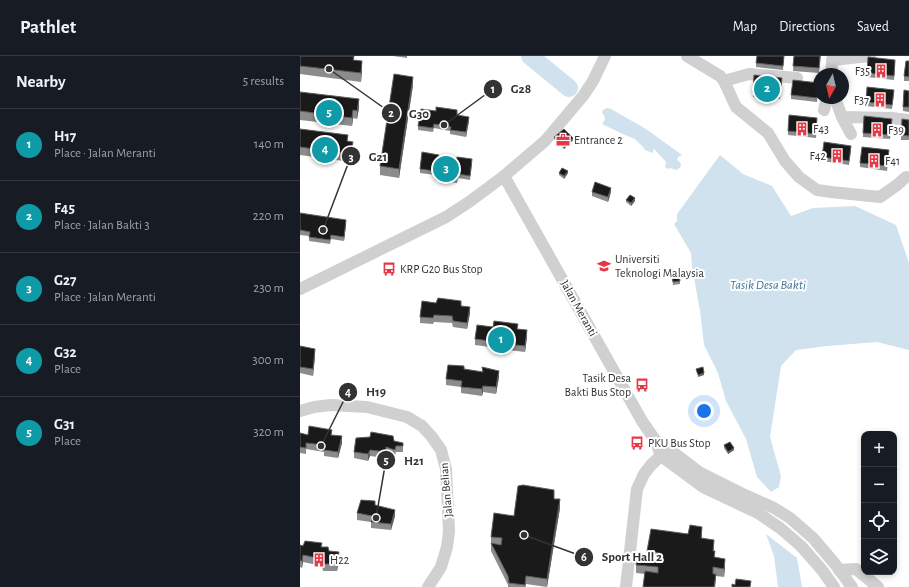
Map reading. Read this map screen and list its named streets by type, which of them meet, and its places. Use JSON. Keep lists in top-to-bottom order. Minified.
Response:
{"streets":{"street":["Jalan Meranti","Jalan Belian"]},"water":["Tasik Desa Bakti"],"places":{"other":["G30","G28","G21","H19","H21","Sport Hall 2"],"building":["F35","F37","F43","F39","F42","F41","H22"],"office":["Entrance 2"],"school or university":["Universiti Teknologi Malaysia"],"bus stop":["KRP G20 Bus Stop","Tasik Desa Bakti Bus Stop","PKU Bus Stop"]},"north":"bottom","page":{"header":"Pathlet","nav":["Map","Directions","Saved"],"heading":["Nearby","5 results"],"pins":["2","5","4","3","1"],"list":[{"mark":"1","name":"H17","note":"Place · Jalan Meranti","value":"140 m"},{"mark":"2","name":"F45","note":"Place · Jalan Bakti 3","value":"220 m"},{"mark":"3","name":"G27","note":"Place · Jalan Meranti","value":"230 m"},{"mark":"4","name":"G32","note":"Place","value":"300 m"},{"mark":"5","name":"G31","note":"Place","value":"320 m"}],"map_buttons":["+","−"]}}
